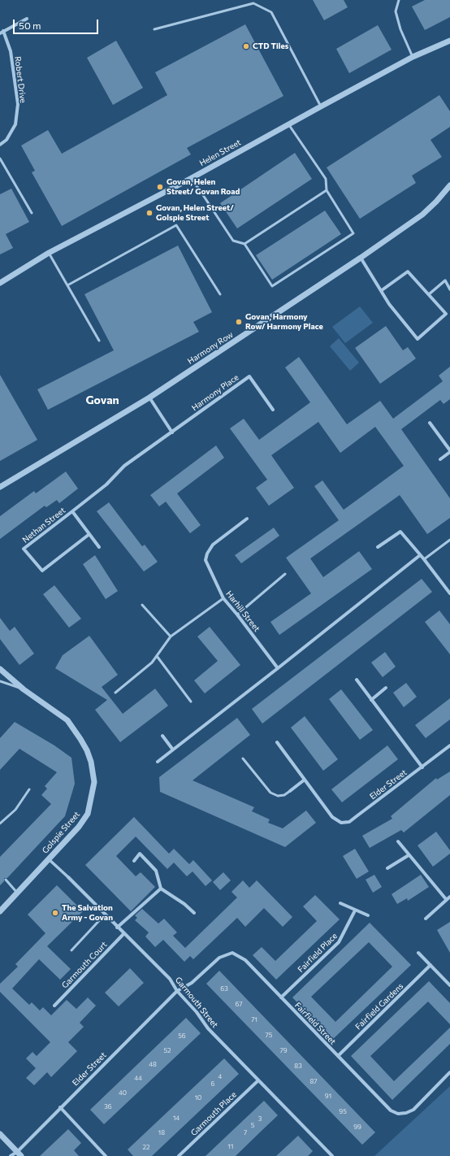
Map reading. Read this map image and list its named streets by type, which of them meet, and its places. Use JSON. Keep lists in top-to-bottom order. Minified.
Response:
{"streets":{"street":["Robert Drive","Helen Street","Harmony Row","Harmony Place","Nethan Street","Harhill Street","Elder Street","Golspie Street","Fairfield Place","Garmouth Court","Garmouth Street","Fairfield Gardens","Fairfield Street","Garmouth Place"]},"crossings":[["Harmony Place","Nethan Street"],["Elder Street","Garmouth Street"],["Elder Street","Fairfield Street"],["Golspie Street","Garmouth Street"],["Fairfield Place","Fairfield Street"],["Garmouth Court","Garmouth Street"],["Garmouth Street","Fairfield Street"],["Garmouth Street","Garmouth Place"],["Fairfield Gardens","Fairfield Street"]],"districts":["Govan"],"places":["CTD Tiles","Govan, Helen Street/ Govan Road","Govan, Helen Street/ Golspie Street","Govan, Harmony Row/ Harmony Place","The Salvation Army - Govan"],"house_numbers":["63","67","71","75","56","52","79","48","83","4","44","87","6","40","91","10","36","95","14","3","5","99","18","7","11","22"],"scale_bar":"50 m"}
